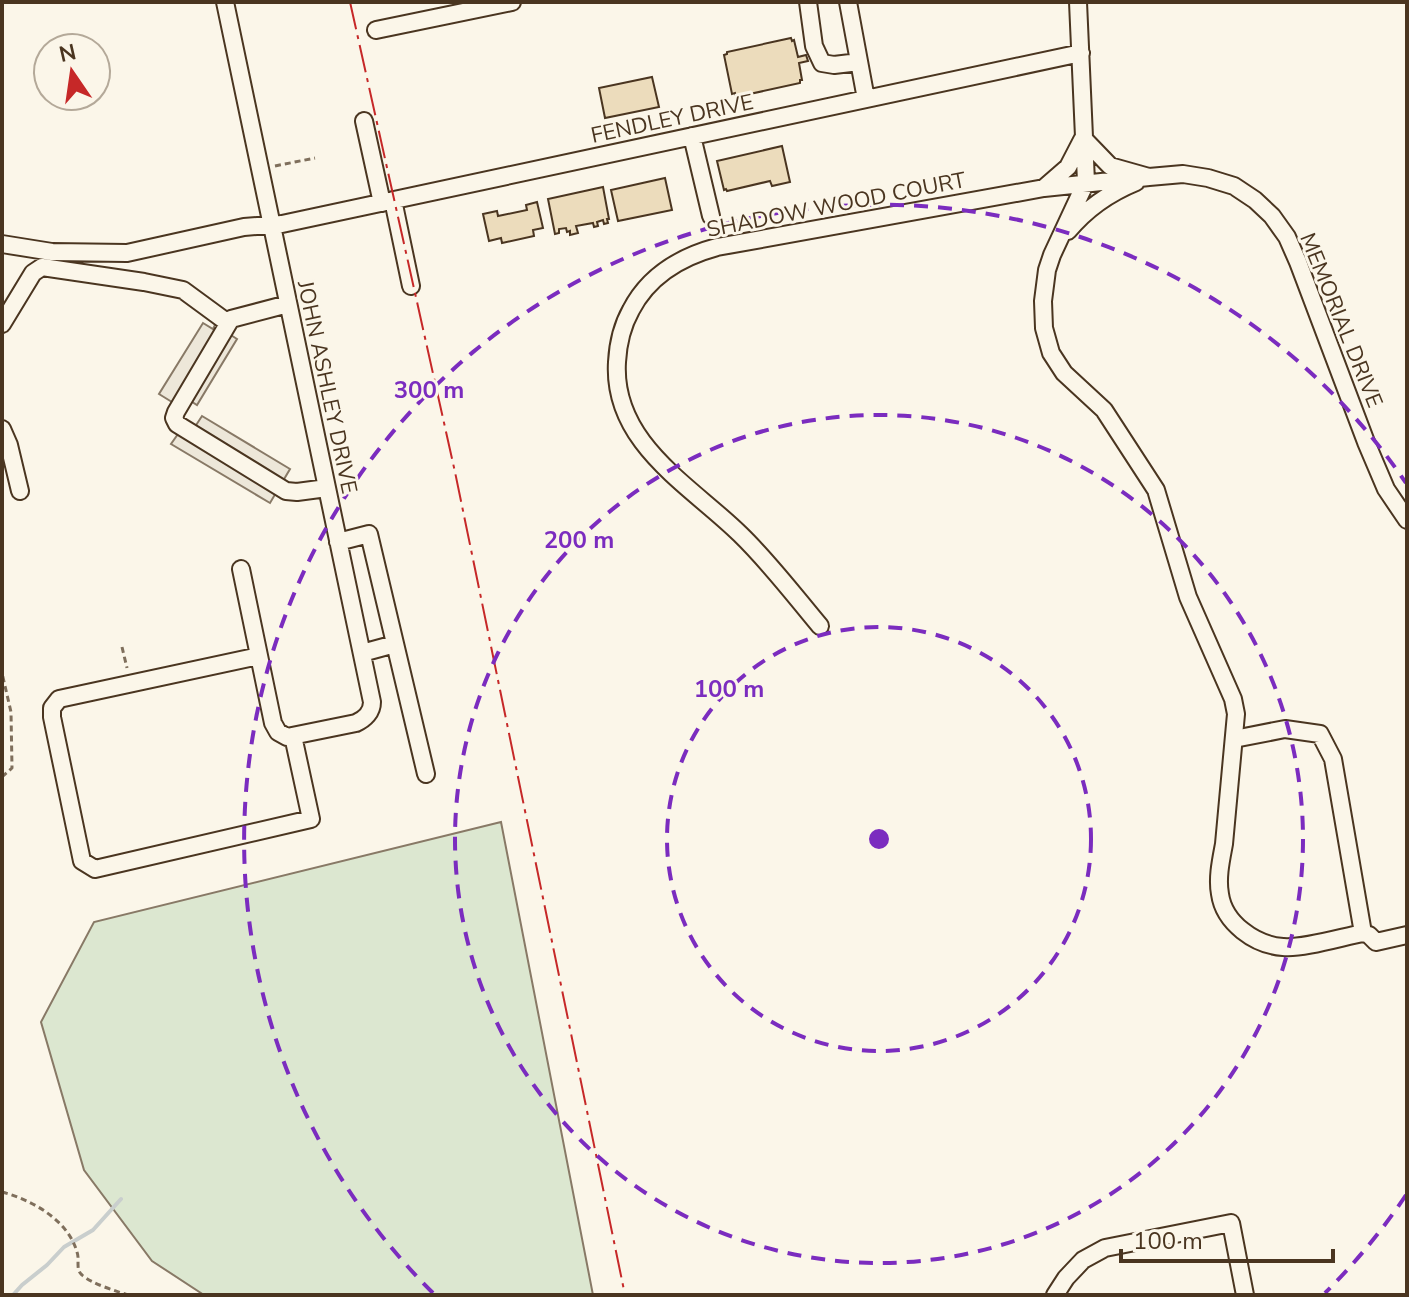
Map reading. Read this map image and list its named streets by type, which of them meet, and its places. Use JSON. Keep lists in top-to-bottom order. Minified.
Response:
{"streets":{"street":["FENDLEY DRIVE","SHADOW WOOD COURT","MEMORIAL DRIVE","JOHN ASHLEY DRIVE"]},"crossings":[["FENDLEY DRIVE","JOHN ASHLEY DRIVE"],["SHADOW WOOD COURT","MEMORIAL DRIVE"]],"scale_bar":"100 m","north":"top","rings":["300 m","200 m","100 m"]}
